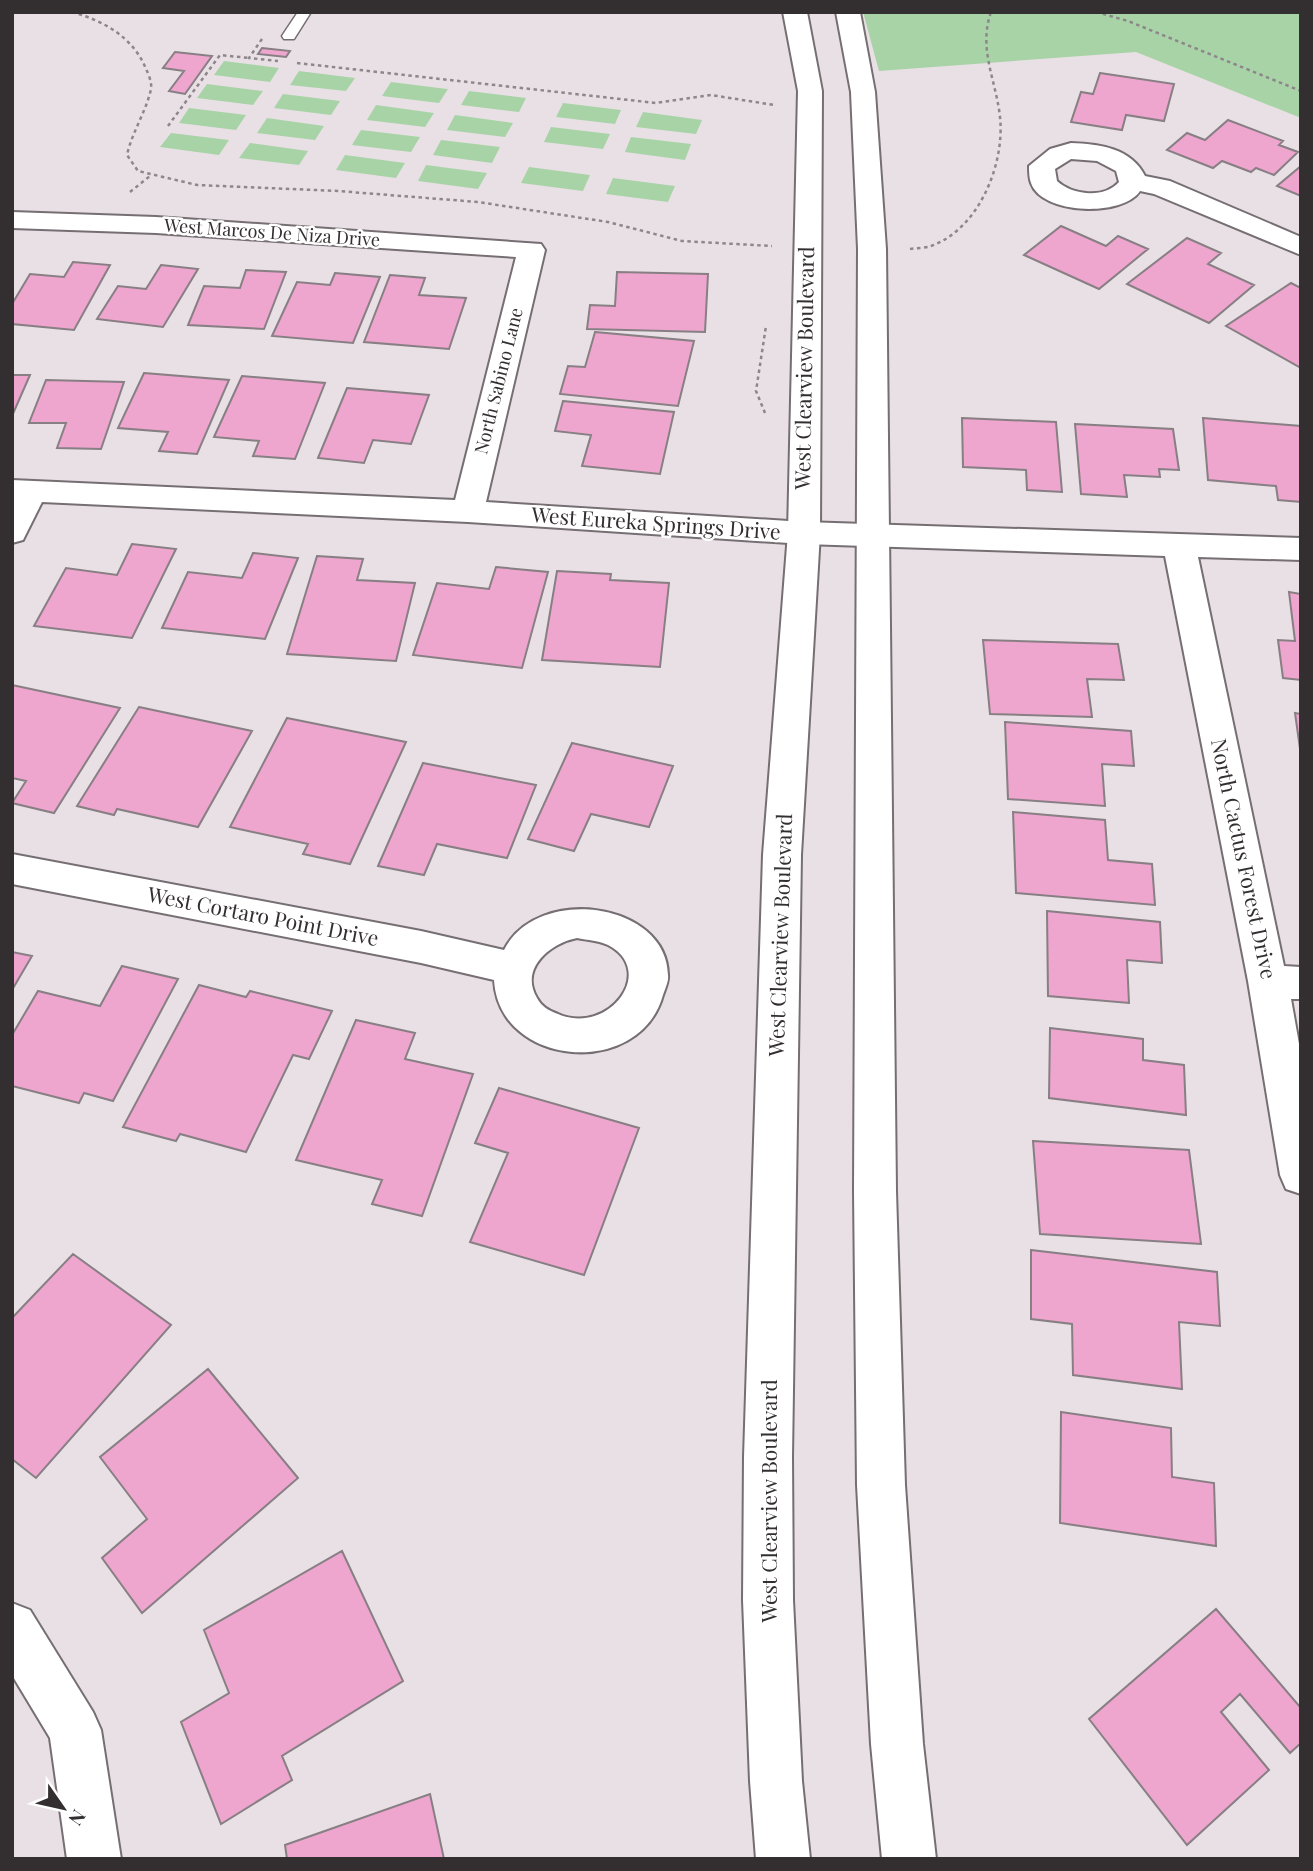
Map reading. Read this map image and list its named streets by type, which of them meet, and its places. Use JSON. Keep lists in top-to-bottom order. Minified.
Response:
{"streets":{"street":["West Marcos De Niza Drive","West Clearview Boulevard","North Sabino Lane","West Eureka Springs Drive","North Cactus Forest Drive","West Cortaro Point Drive"]},"crossings":[["West Marcos De Niza Drive","North Sabino Lane"],["West Clearview Boulevard","West Eureka Springs Drive"],["North Sabino Lane","West Eureka Springs Drive"],["West Eureka Springs Drive","North Cactus Forest Drive"]],"north":"bottom right"}
